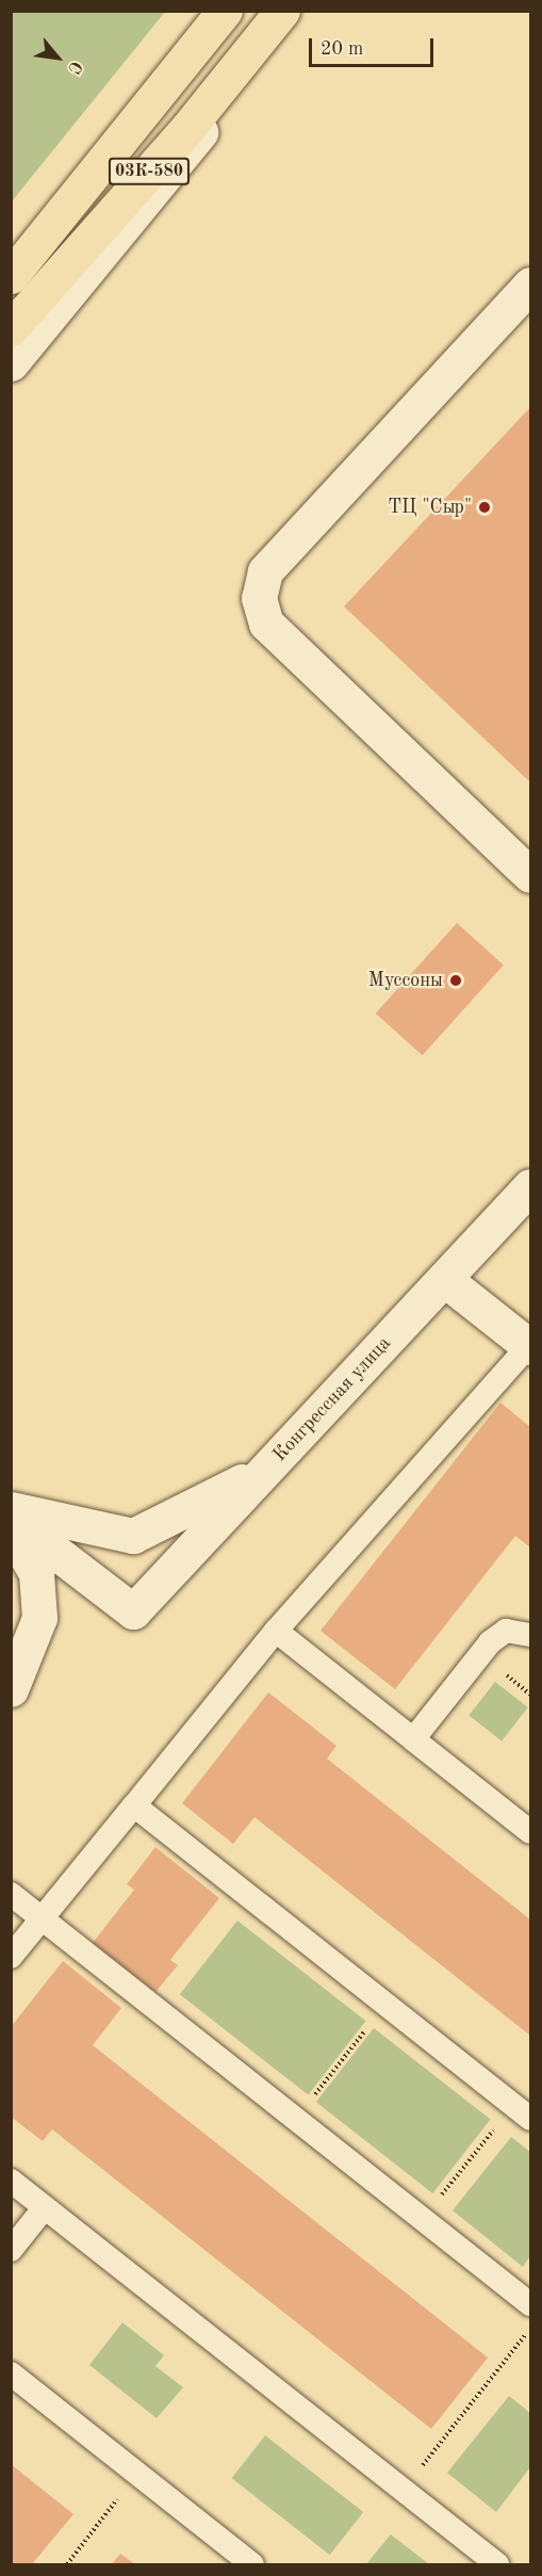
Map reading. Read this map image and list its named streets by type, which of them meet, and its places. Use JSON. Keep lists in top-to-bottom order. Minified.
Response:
{"streets":{"highway":["03К-580"],"street":["Конгрессная улица"]},"places":["ТЦ \"Сыр\"","Муссоны"],"scale_bar":"20 m","north":"bottom right"}
